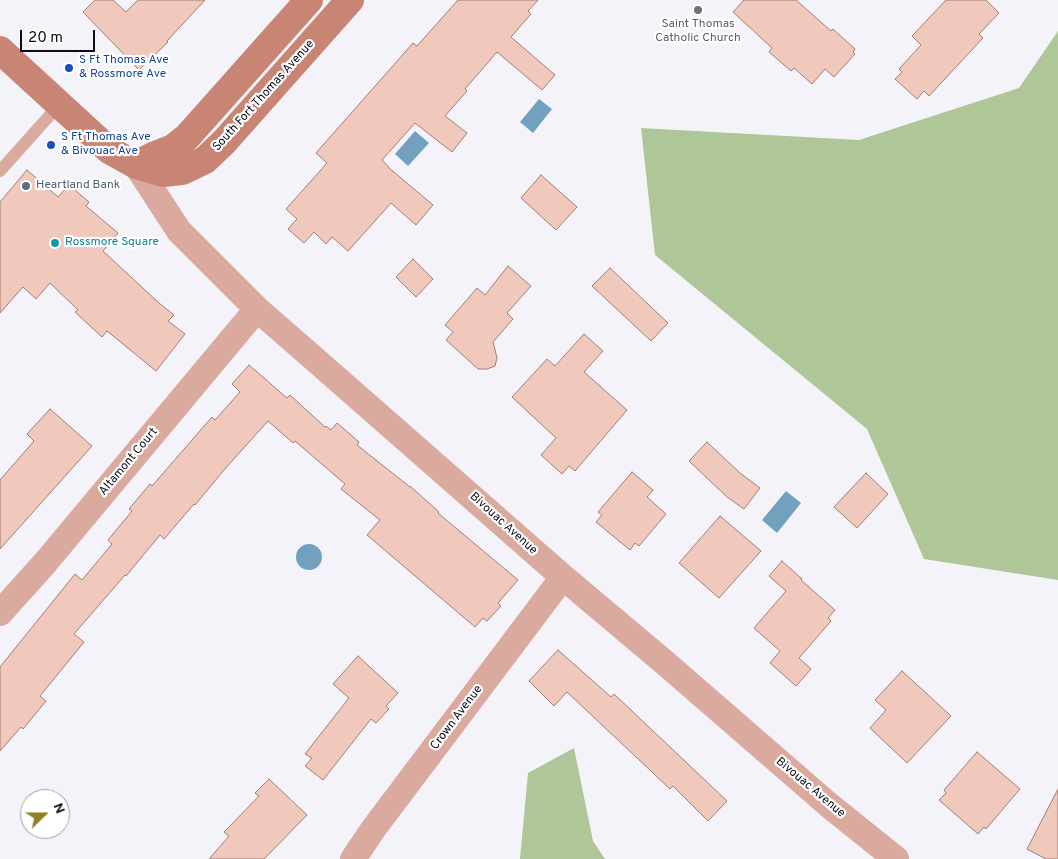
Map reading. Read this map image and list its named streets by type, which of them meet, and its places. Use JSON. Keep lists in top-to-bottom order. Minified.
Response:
{"streets":{"main road":["South Fort Thomas Avenue"],"street":["Altamont Court","Bivouac Avenue","Crown Avenue"]},"crossings":[["South Fort Thomas Avenue","Bivouac Avenue"],["Altamont Court","Bivouac Avenue"],["Bivouac Avenue","Crown Avenue"]],"places":["Saint Thomas Catholic Church","S Ft Thomas Ave & Rossmore Ave","S Ft Thomas Ave & Bivouac Ave","Heartland Bank","Rossmore Square"],"scale_bar":"20 m","north":"right"}
